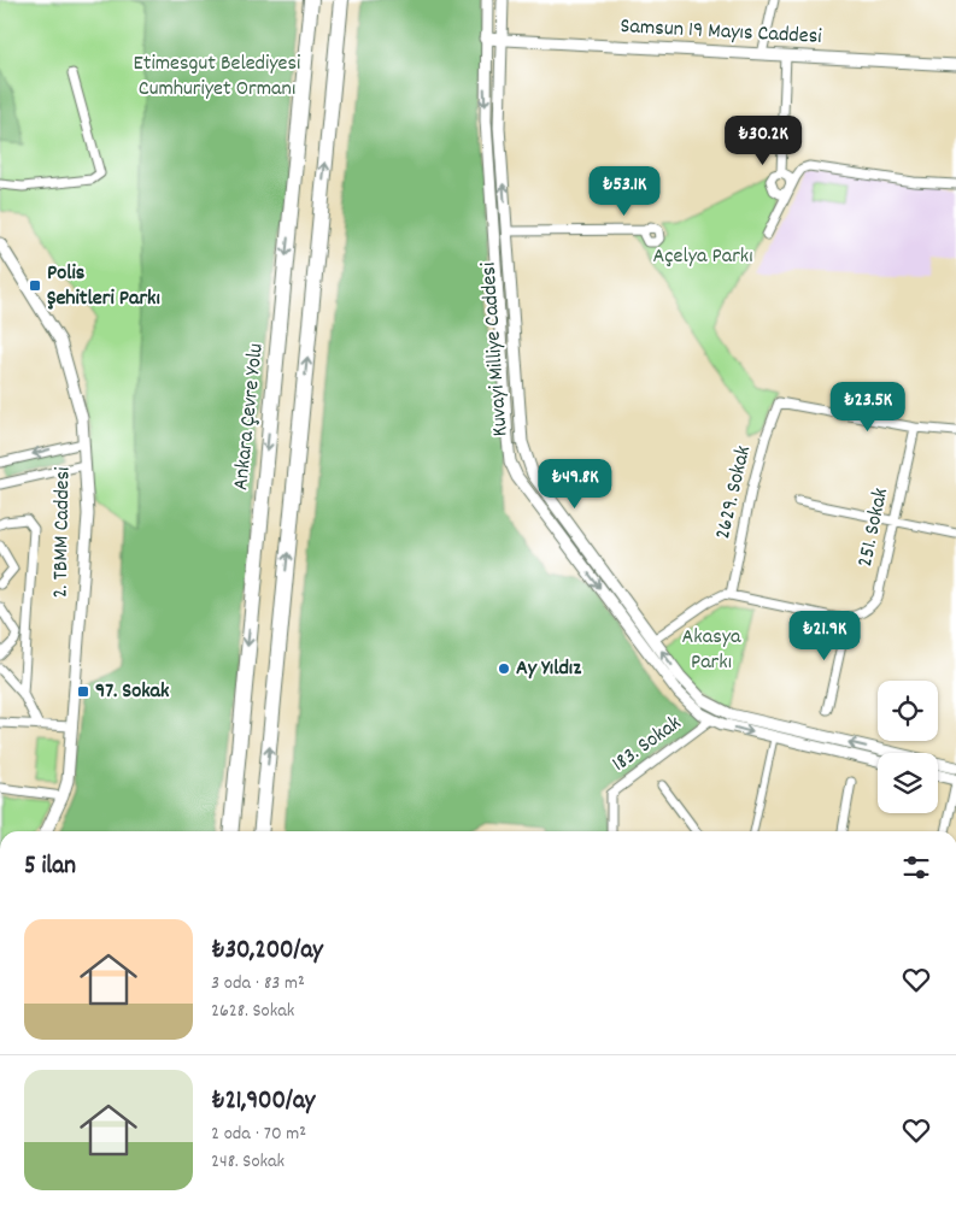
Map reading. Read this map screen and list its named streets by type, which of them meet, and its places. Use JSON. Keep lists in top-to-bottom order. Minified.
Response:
{"streets":{"highway":["Ankara Çevre Yolu"],"main road":["Samsun 19 Mayıs Caddesi","Kuvayi Milliye Caddesi","2. TBMM Caddesi"],"street":["2629. Sokak","251. Sokak","183. Sokak"]},"crossings":[["Samsun 19 Mayıs Caddesi","Kuvayi Milliye Caddesi"],["Kuvayi Milliye Caddesi","183. Sokak"],["2629. Sokak","251. Sokak"]],"parks":["Etimesgut Belediyesi Cumhuriyet Ormanı","Açelya Parkı","Akasya Parkı"],"places":{"transit":["Polis Şehitleri Parkı","97. Sokak"],"other":["Ay Yıldız"]},"page":{"price":["₺30.2K","₺53.1K","₺23.5K","₺49.8K","₺21.9K"],"heading":"5 ilan","list":[{"name":"₺30,200/ay","note":"3 oda · 83 m² · 2628. Sokak"},{"name":"₺21,900/ay","note":"2 oda · 70 m² · 248. Sokak"}]}}
